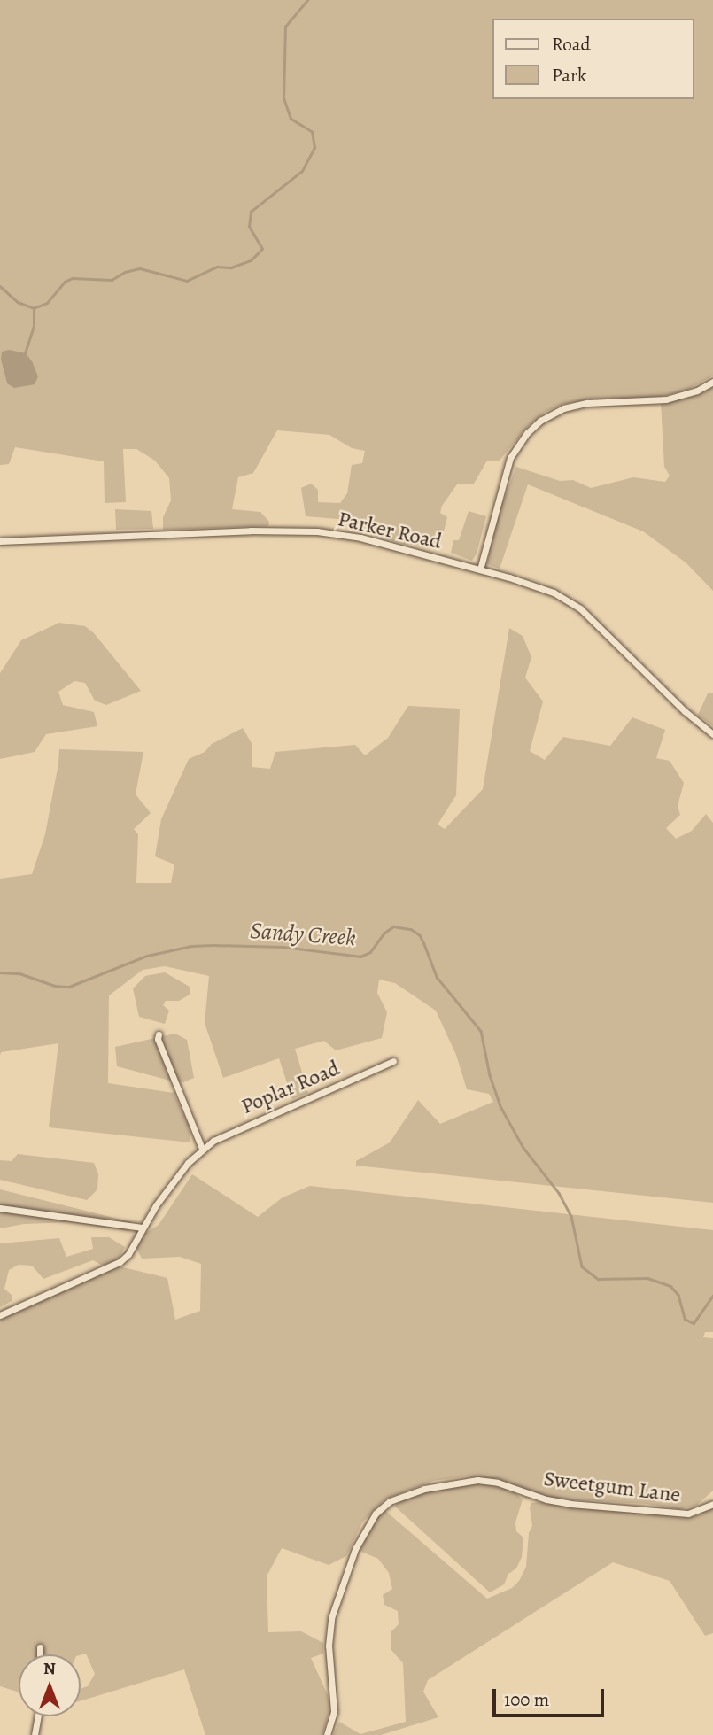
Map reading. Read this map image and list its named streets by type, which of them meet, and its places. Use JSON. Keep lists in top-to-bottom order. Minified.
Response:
{"streets":{"street":["Parker Road","Poplar Road","Sweetgum Lane"]},"water":["Sandy Creek"],"legend":["Road","Park"],"scale_bar":"100 m","north":"top"}
